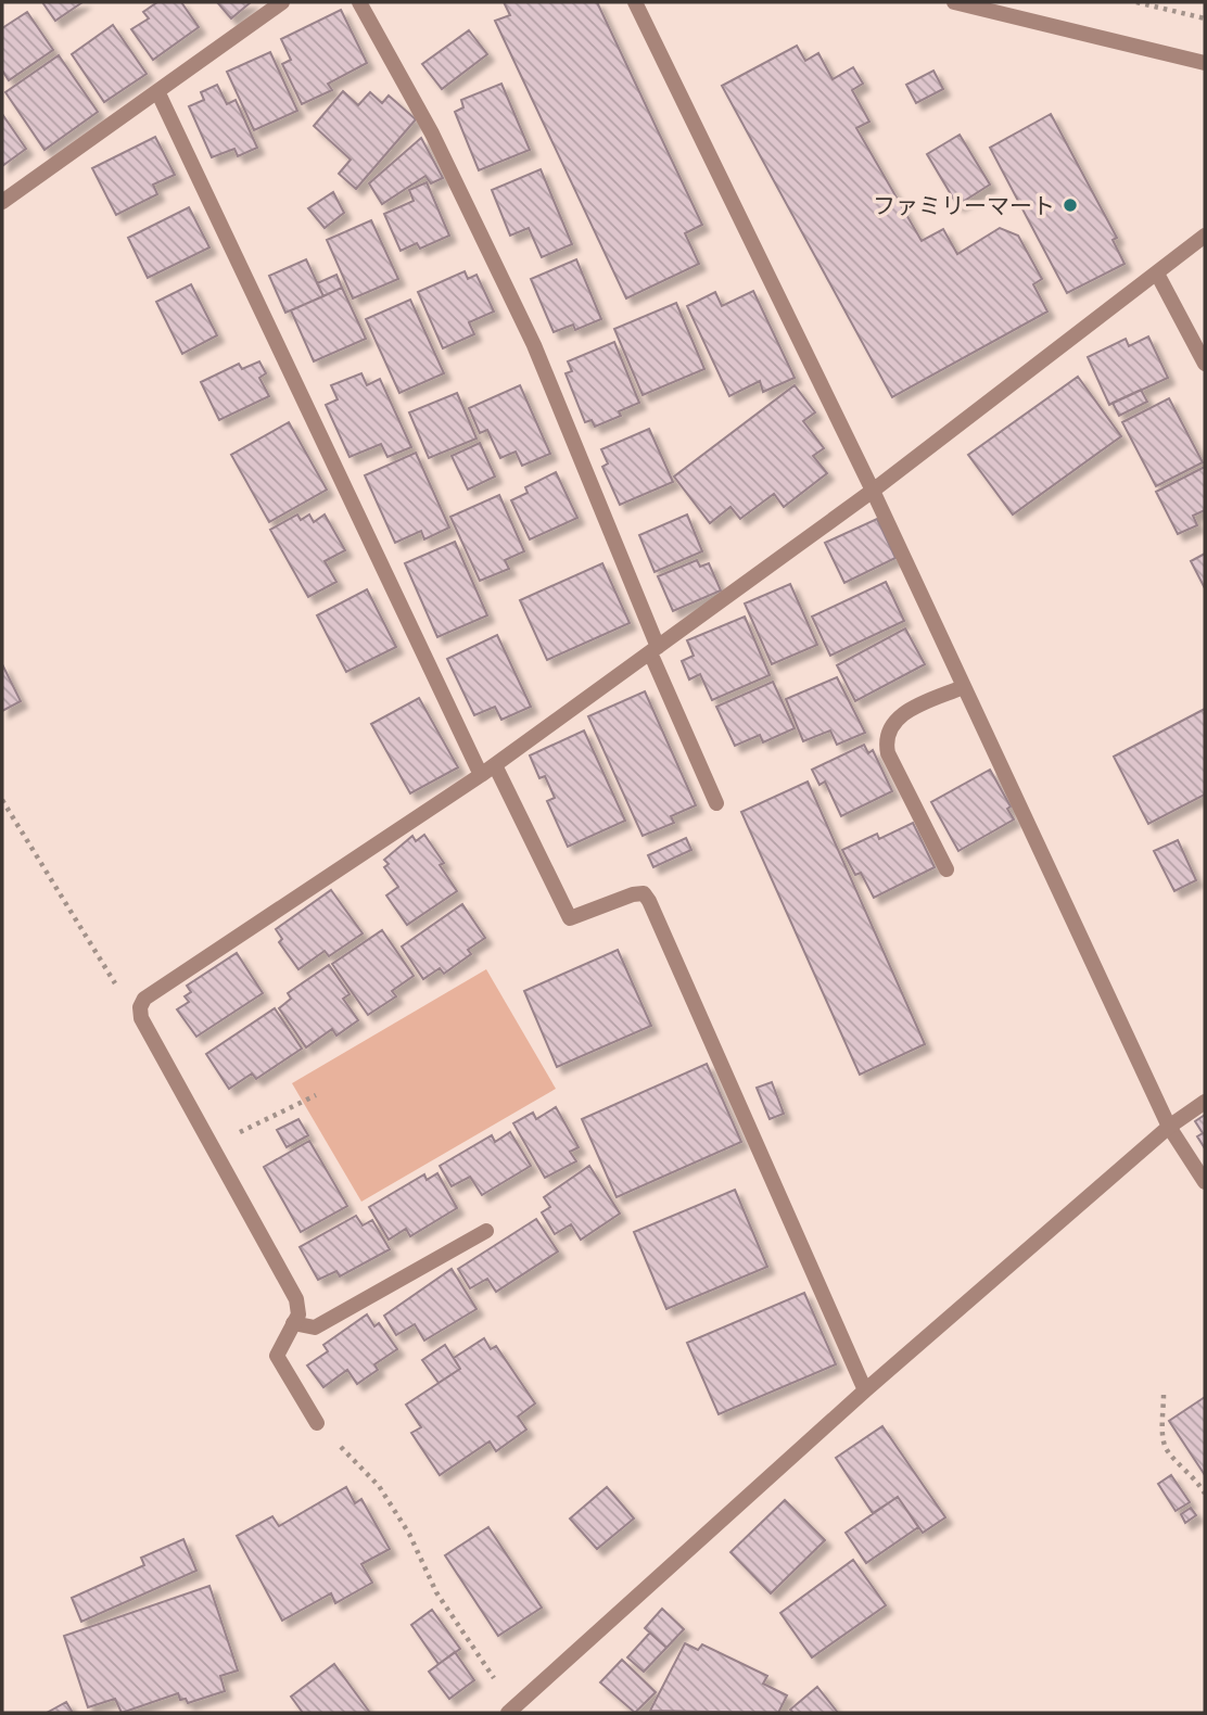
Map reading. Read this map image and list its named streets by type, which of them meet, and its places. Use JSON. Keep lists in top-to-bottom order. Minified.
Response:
{"places":["ファミリーマート"]}
